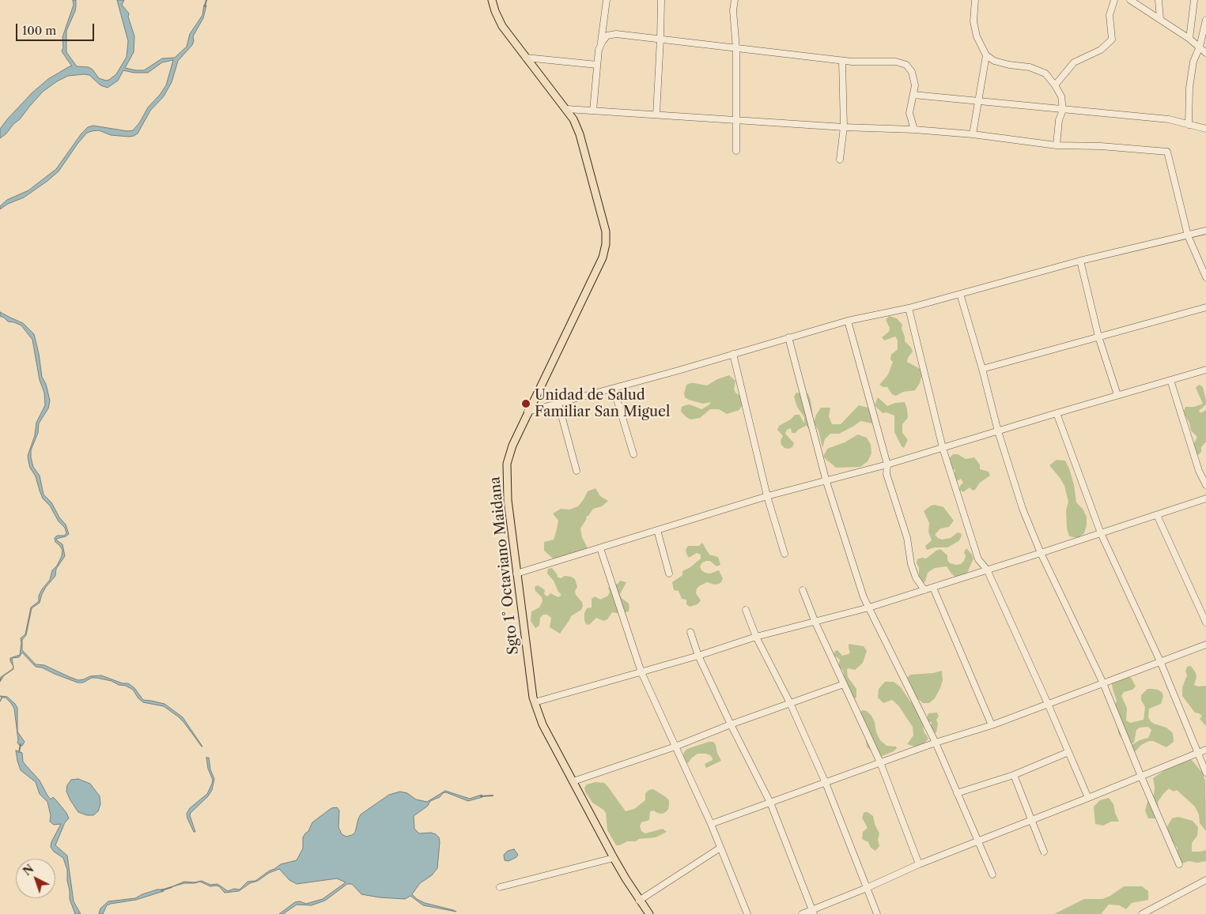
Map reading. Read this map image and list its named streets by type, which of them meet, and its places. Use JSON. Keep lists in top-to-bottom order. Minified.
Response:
{"streets":{"main road":["Sgto 1° Octaviano Maidana"]},"places":["Unidad de Salud Familiar San Miguel"],"scale_bar":"100 m","north":"top left"}
